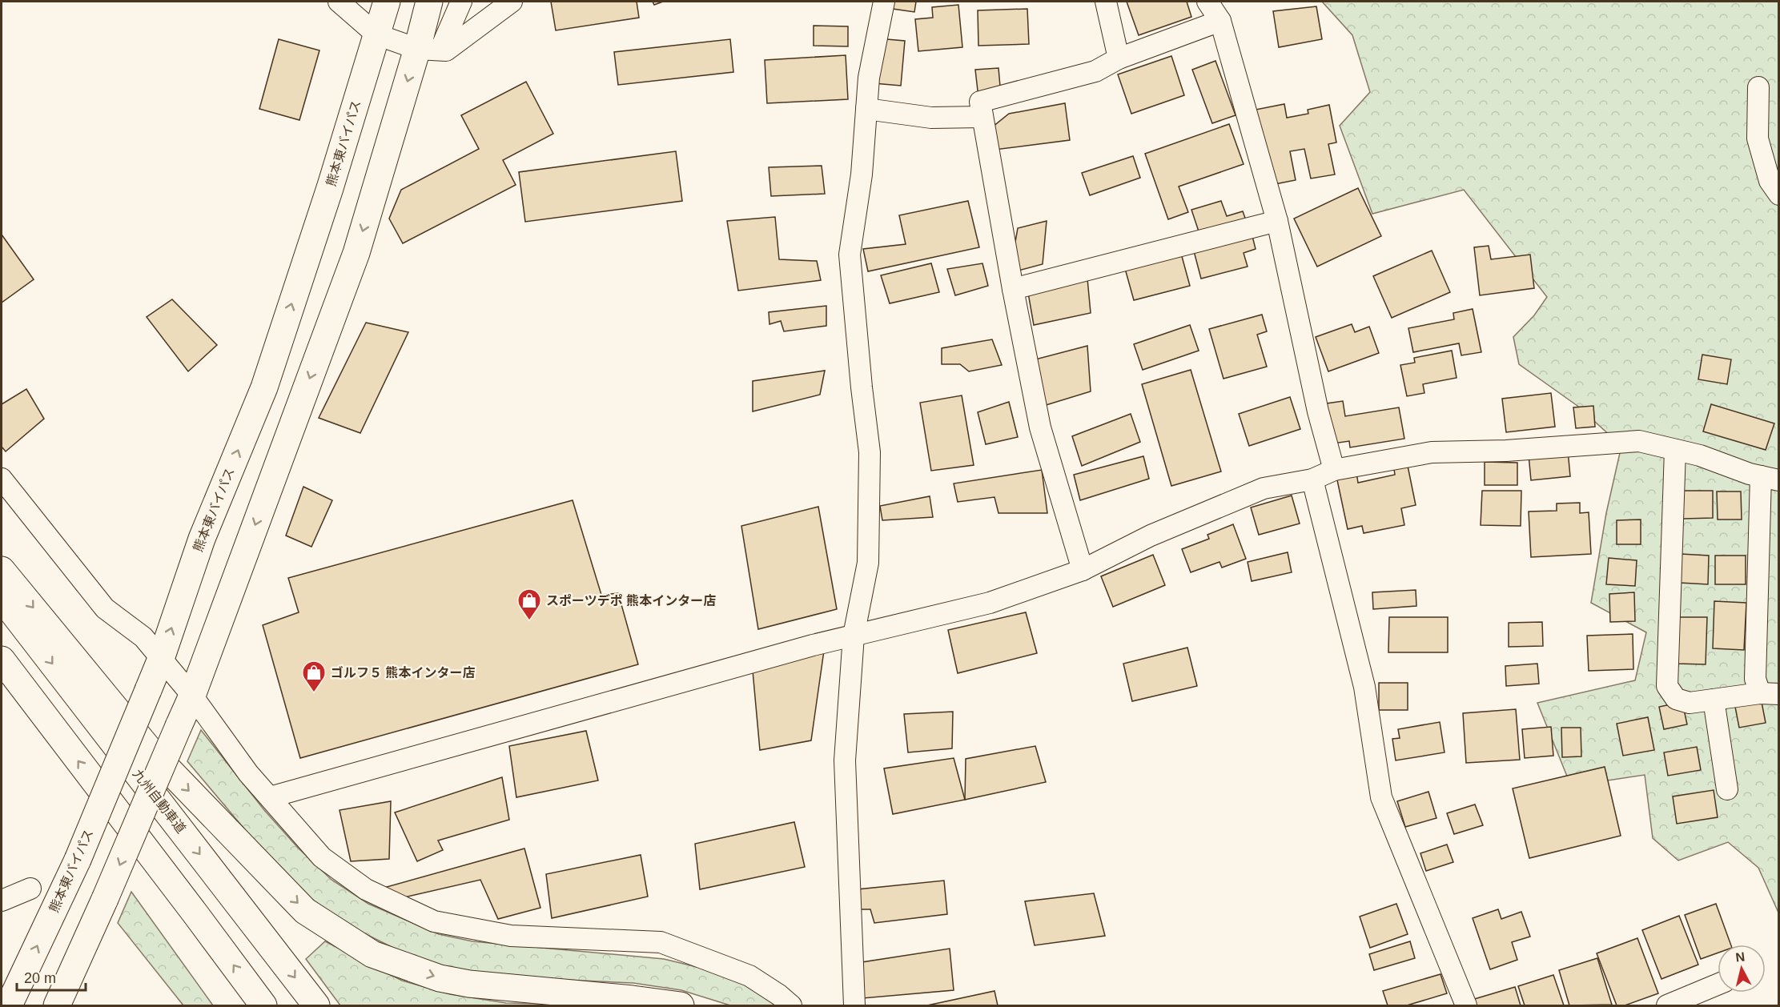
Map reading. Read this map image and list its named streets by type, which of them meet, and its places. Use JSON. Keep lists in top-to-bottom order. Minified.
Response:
{"streets":{"highway":["熊本東バイパス","九州自動車道"]},"places":{"shop":["スポーツデポ 熊本インター店","ゴルフ５ 熊本インター店"]},"scale_bar":"20 m","north":"top"}
